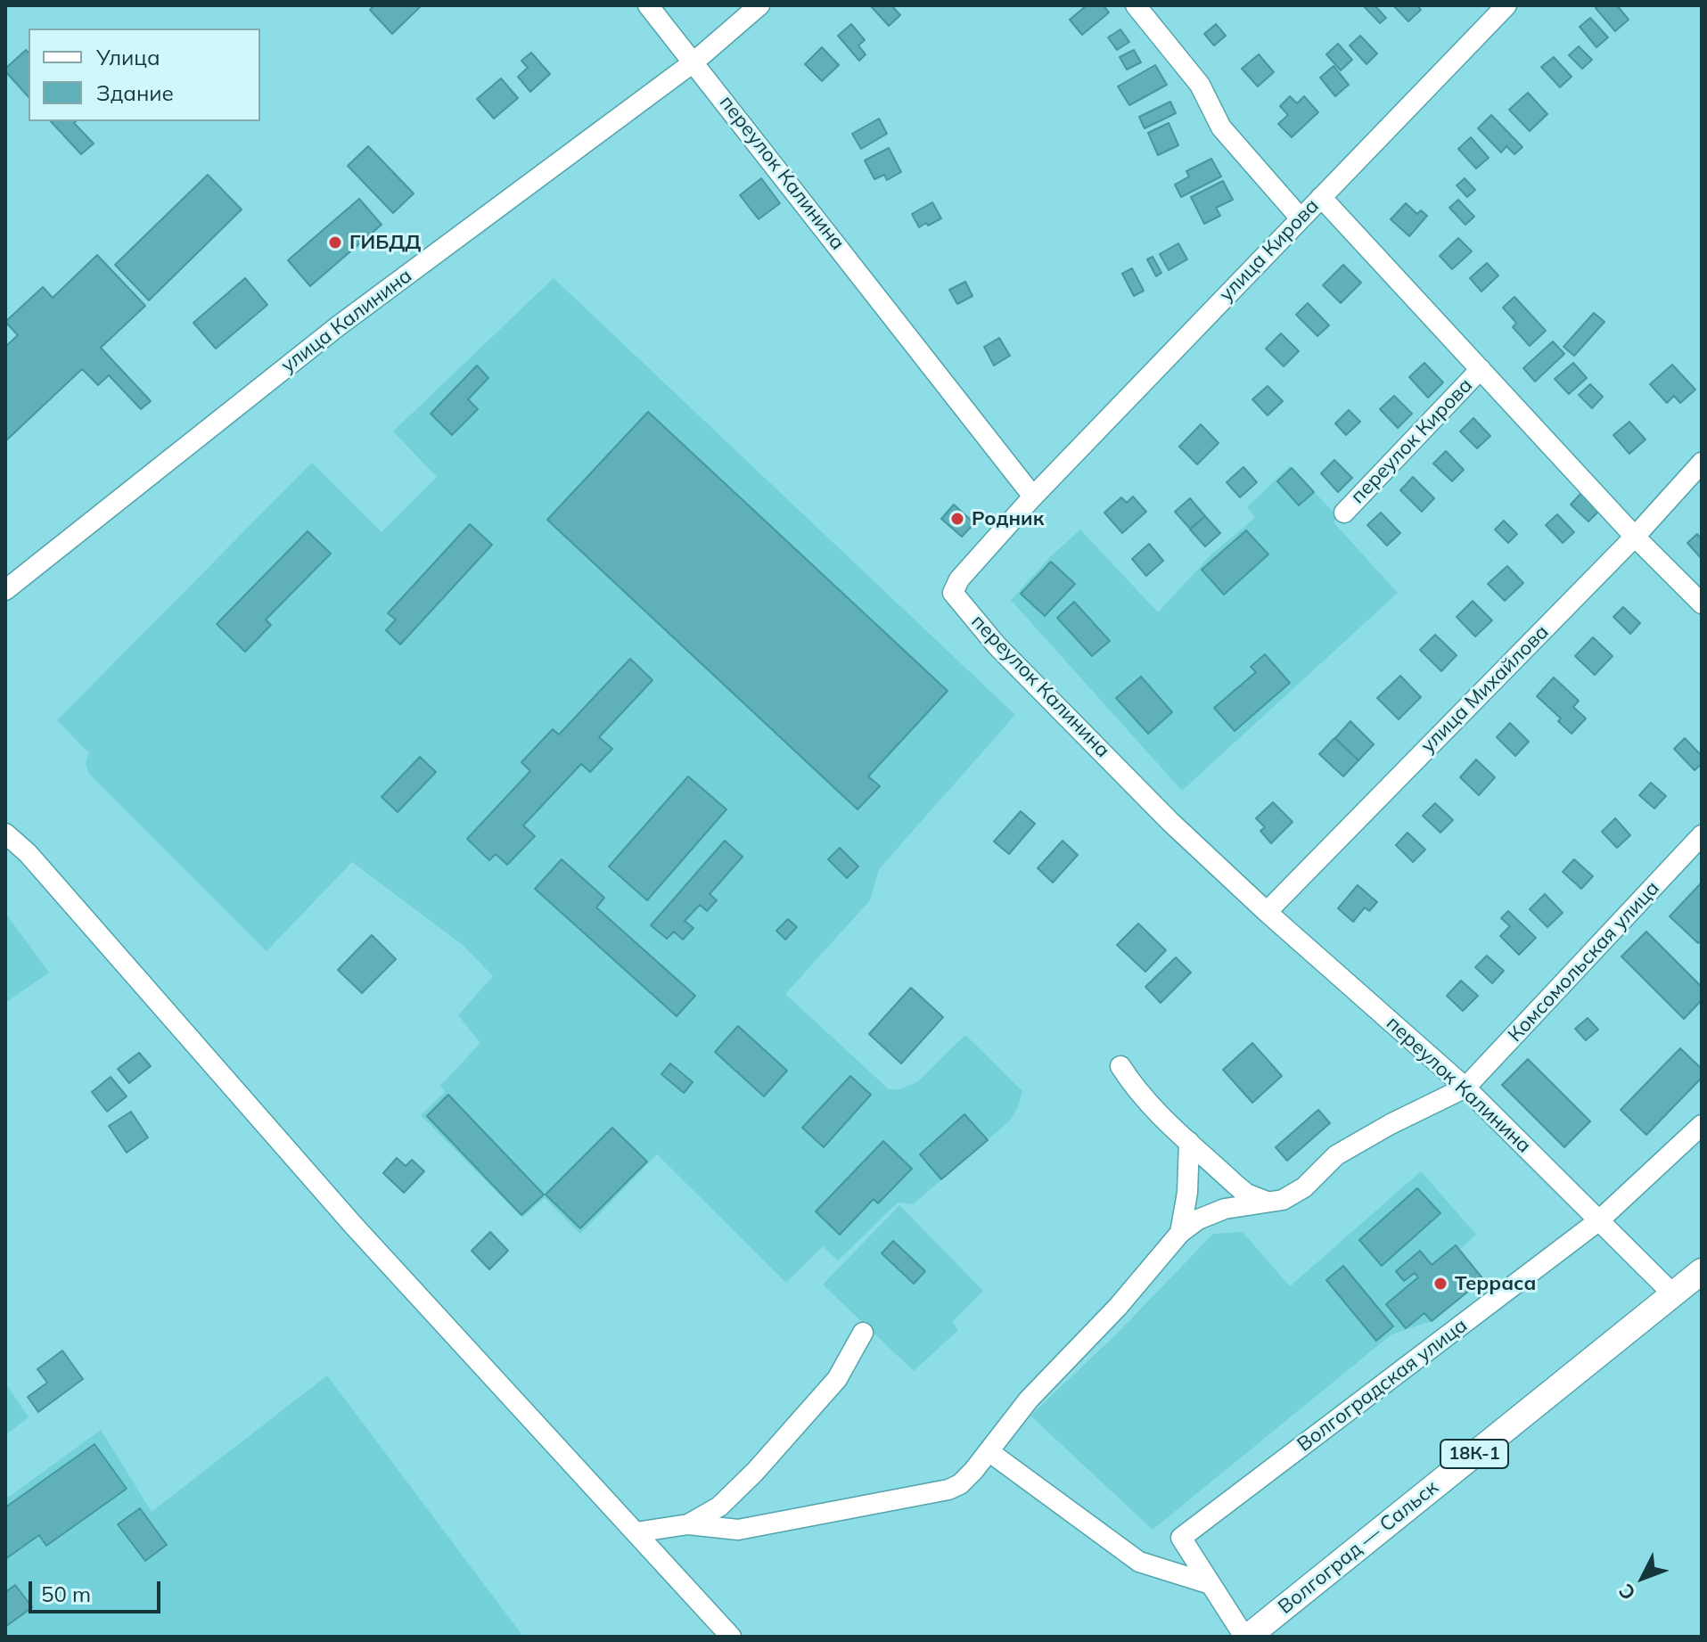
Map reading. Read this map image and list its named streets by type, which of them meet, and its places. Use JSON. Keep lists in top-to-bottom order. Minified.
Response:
{"streets":{"main road":["18К-1","Волгоград — Сальск"],"street":["переулок Калинина","улица Кирова","улица Калинина","переулок Кирова","улица Михайлова","Комсомольская улица","Волгоградская улица"]},"crossings":[["переулок Калинина","улица Кирова"],["переулок Калинина","улица Калинина"],["переулок Калинина","улица Михайлова"],["переулок Калинина","Комсомольская улица"],["переулок Калинина","Волгоградская улица"],["переулок Калинина","Волгоград — Сальск"],["Волгоградская улица","Волгоград — Сальск"]],"places":["ГИБДД","Родник","Терраса"],"legend":["Улица","Здание"],"scale_bar":"50 m","north":"bottom left"}
